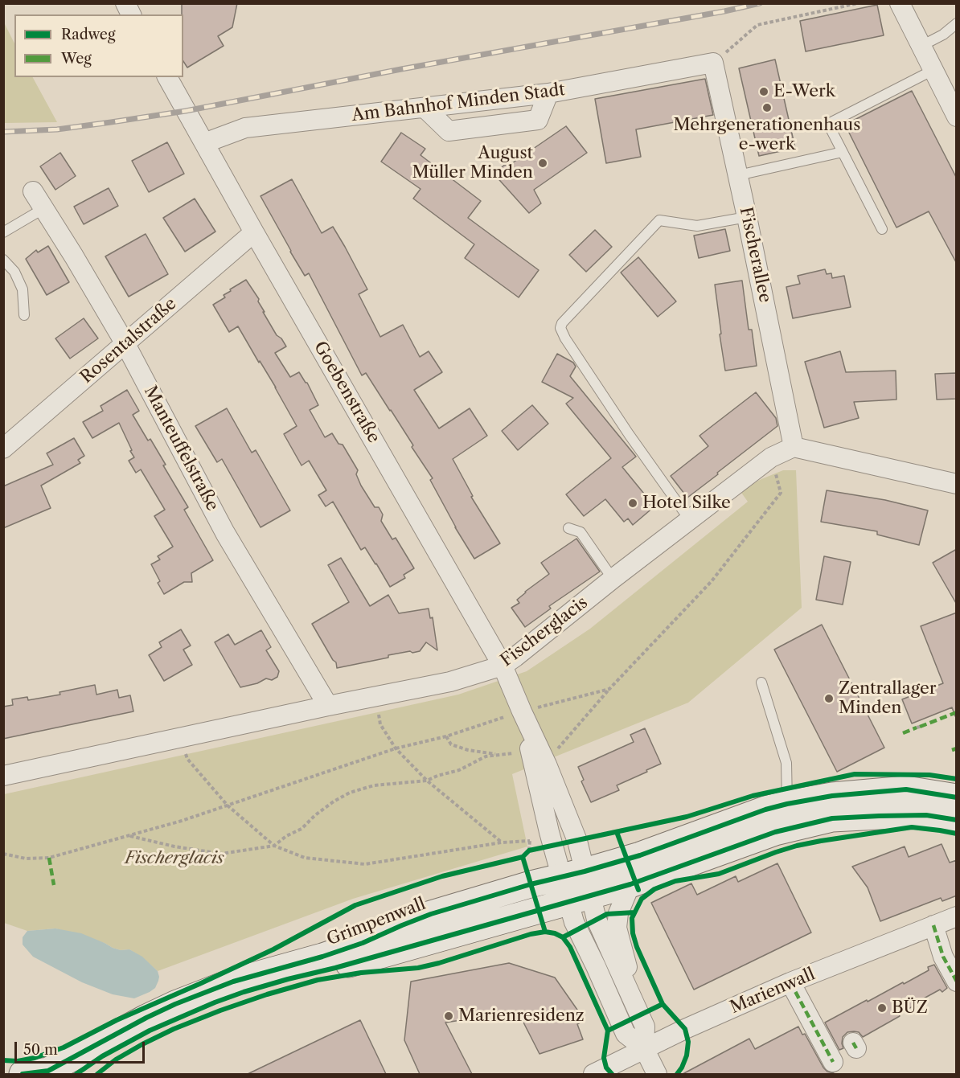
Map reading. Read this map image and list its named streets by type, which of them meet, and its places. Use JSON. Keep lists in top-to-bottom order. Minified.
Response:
{"streets":{"street":["Am Bahnhof Minden Stadt","Fischerallee","Rosentalstraße","Goebenstraße","Manteuffelstraße","Fischerglacis","Grimpenwall","Marienwall"]},"crossings":[["Am Bahnhof Minden Stadt","Fischerallee"],["Am Bahnhof Minden Stadt","Goebenstraße"],["Fischerallee","Fischerglacis"],["Rosentalstraße","Goebenstraße"],["Rosentalstraße","Manteuffelstraße"],["Goebenstraße","Fischerglacis"],["Goebenstraße","Grimpenwall"],["Goebenstraße","Marienwall"],["Manteuffelstraße","Fischerglacis"]],"parks":["Fischerglacis"],"places":["E-Werk","Mehrgenerationenhaus e-werk","August Müller Minden","Hotel Silke","Zentrallager Minden","BÜZ","Marienresidenz"],"legend":["Radweg","Weg"],"scale_bar":"50 m"}
